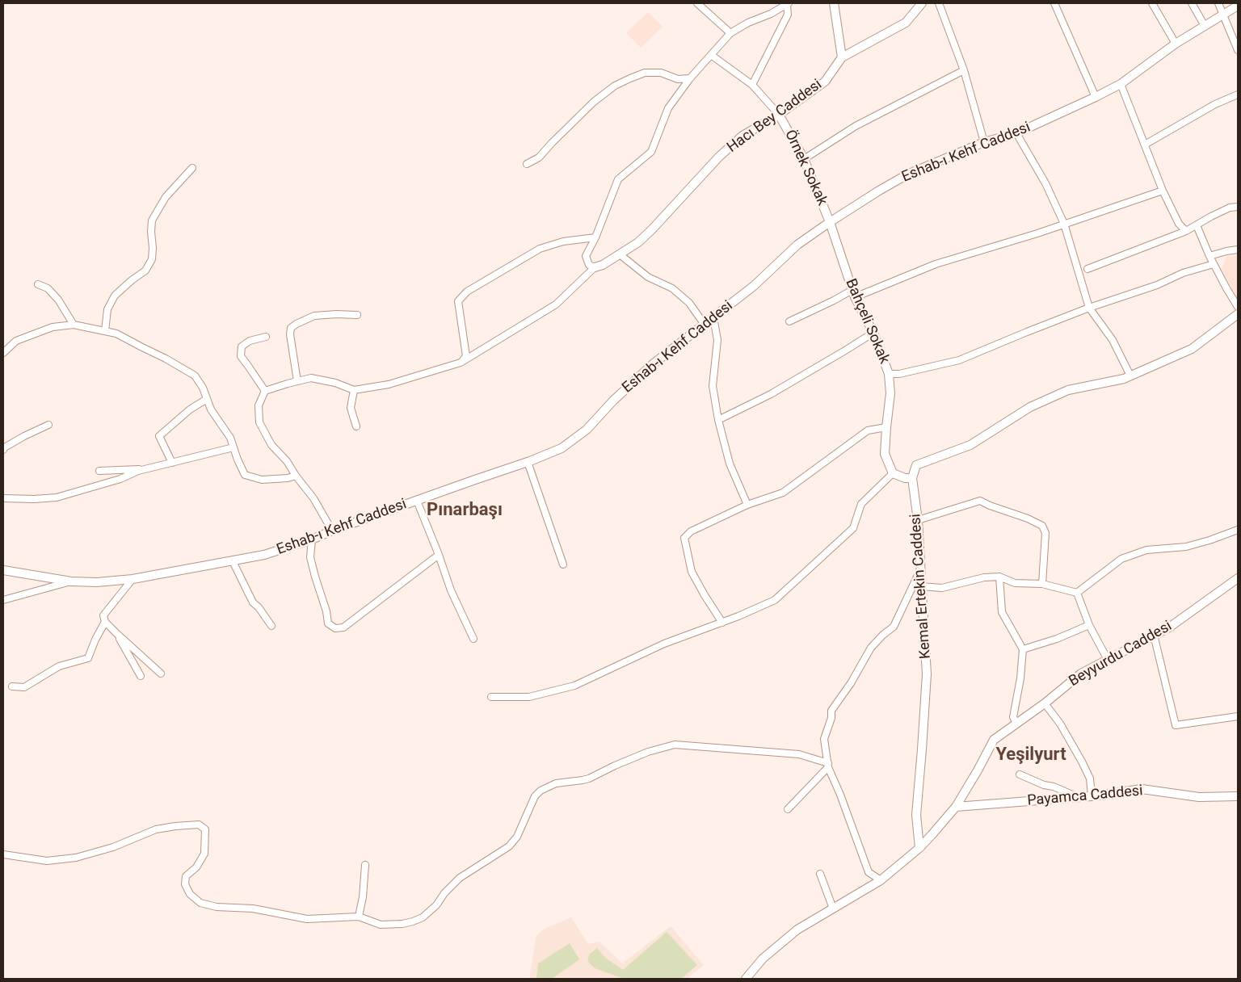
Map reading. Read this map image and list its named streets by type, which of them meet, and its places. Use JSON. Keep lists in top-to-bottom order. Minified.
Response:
{"streets":{"street":["Hacı Bey Caddesi","Eshab-ı Kehf Caddesi","Örnek Sokak","Bahçeli Sokak","Kemal Ertekin Caddesi","Beyyurdu Caddesi","Payamca Caddesi"]},"crossings":[["Hacı Bey Caddesi","Örnek Sokak"],["Eshab-ı Kehf Caddesi","Örnek Sokak"],["Eshab-ı Kehf Caddesi","Bahçeli Sokak"],["Örnek Sokak","Bahçeli Sokak"],["Kemal Ertekin Caddesi","Beyyurdu Caddesi"],["Beyyurdu Caddesi","Payamca Caddesi"]],"districts":["Pınarbaşı","Yeşilyurt"]}
